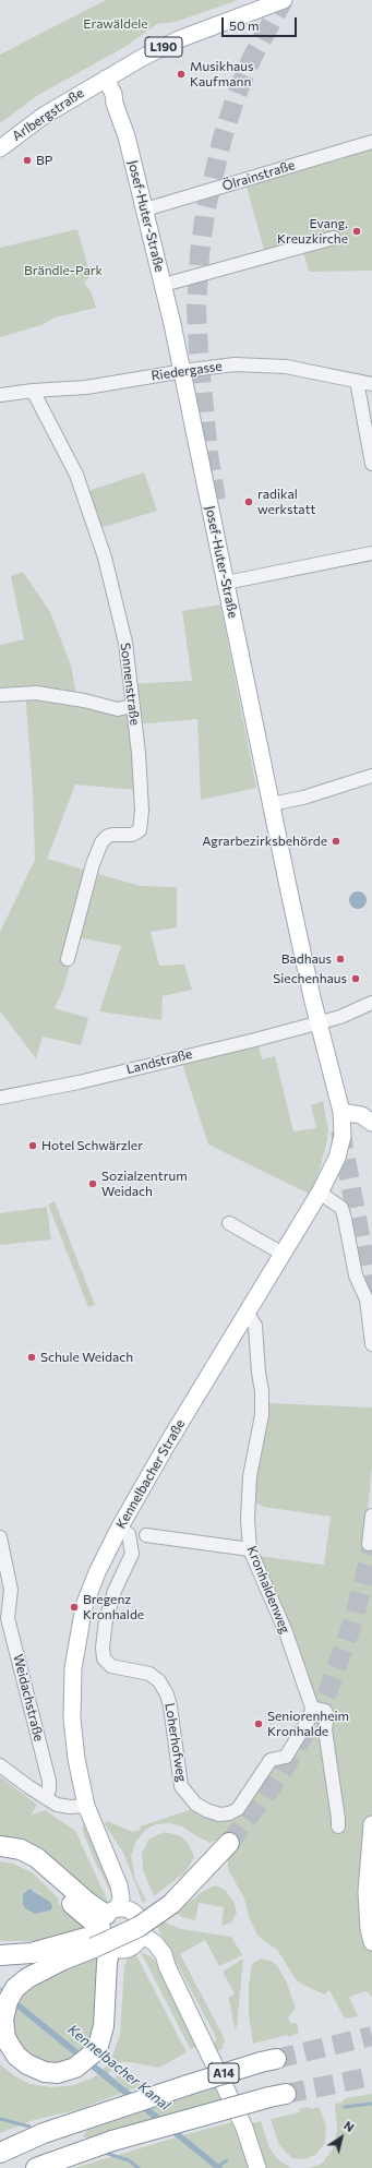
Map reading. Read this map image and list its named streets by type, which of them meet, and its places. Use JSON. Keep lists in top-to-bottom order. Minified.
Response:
{"streets":{"highway":["A14"],"main road":["L190","Arlbergstraße","Josef-Huter-Straße","Kennelbacher Straße"],"street":["Ölrainstraße","Riedergasse","Sonnenstraße","Landstraße","Kronhaldenweg","Weidachstraße","Loherhofweg"]},"crossings":[["L190","Arlbergstraße"],["L190","Josef-Huter-Straße"],["Arlbergstraße","Josef-Huter-Straße"],["Ölrainstraße","Josef-Huter-Straße"],["Josef-Huter-Straße","Riedergasse"],["Josef-Huter-Straße","Landstraße"],["Josef-Huter-Straße","Kennelbacher Straße"],["Riedergasse","Sonnenstraße"],["Kennelbacher Straße","Kronhaldenweg"],["Kennelbacher Straße","Loherhofweg"],["Kronhaldenweg","Loherhofweg"]],"water":["Kennelbacher Kanal"],"parks":["Erawäldele","Brändle-Park"],"places":["Musikhaus Kaufmann","BP","Evang. Kreuzkirche","radikal werkstatt","Agrarbezirksbehörde","Badhaus","Siechenhaus","Hotel Schwärzler","Sozialzentrum Weidach","Schule Weidach","Bregenz Kronhalde","Seniorenheim Kronhalde"],"scale_bar":"50 m","north":"top right"}
